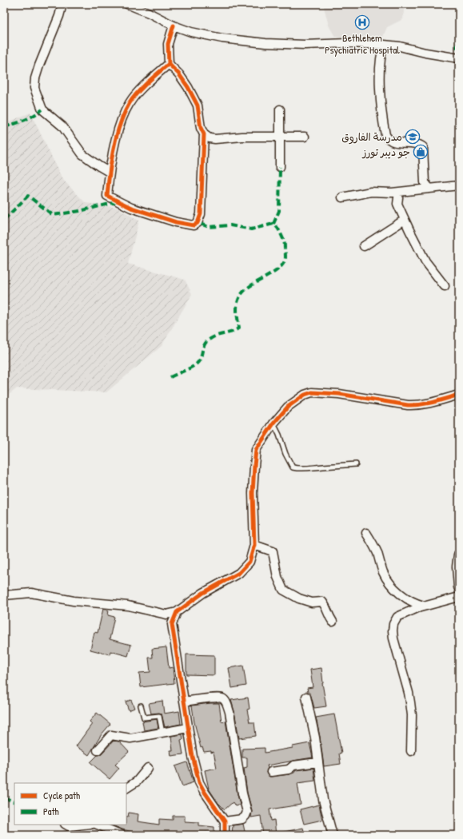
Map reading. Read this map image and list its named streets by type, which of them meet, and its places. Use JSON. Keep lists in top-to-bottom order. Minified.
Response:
{"places":{"hospital":["Bethlehem Psychiatric Hospital"],"school or university":["مدرسة الفاروق"],"shop":["جو ديبر تورز"]},"legend":["Cycle path","Path"]}
